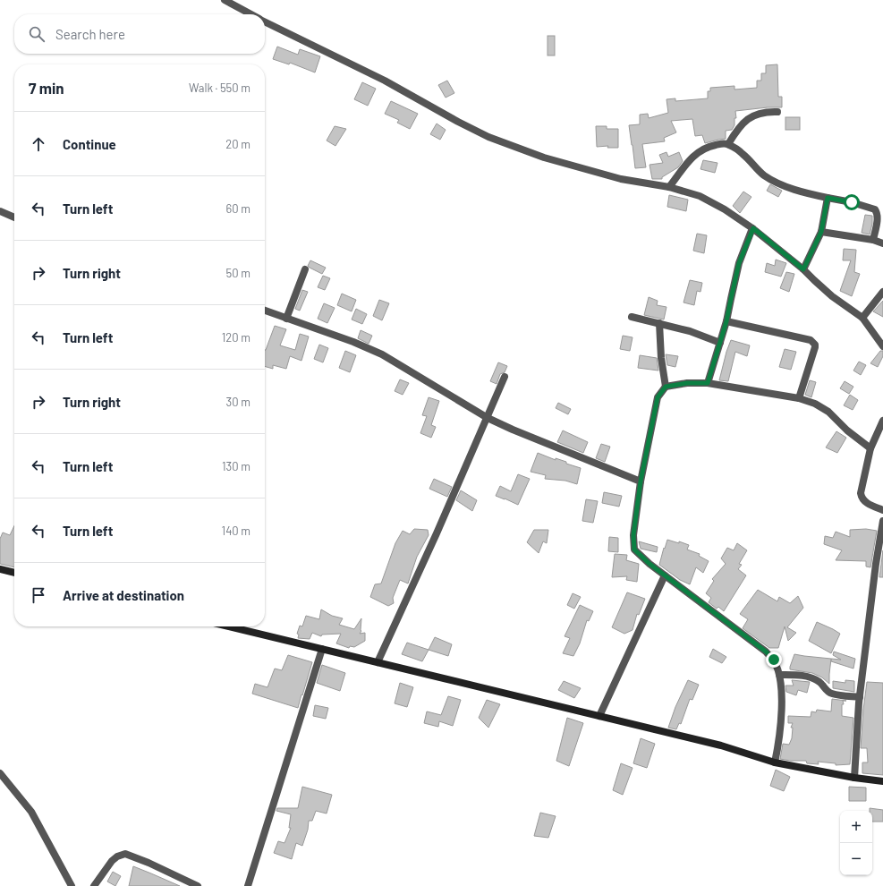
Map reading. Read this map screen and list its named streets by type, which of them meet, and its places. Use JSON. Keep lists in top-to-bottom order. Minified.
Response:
{"page":{"search":"Search here","heading":["7 min","Walk · 550 m"],"list":[["Continue","20 m"],["Turn left","60 m"],["Turn right","50 m"],["Turn left","120 m"],["Turn right","30 m"],["Turn left","130 m"],["Turn left","140 m"],"Arrive at destination"],"map_buttons":["+","−"]}}
